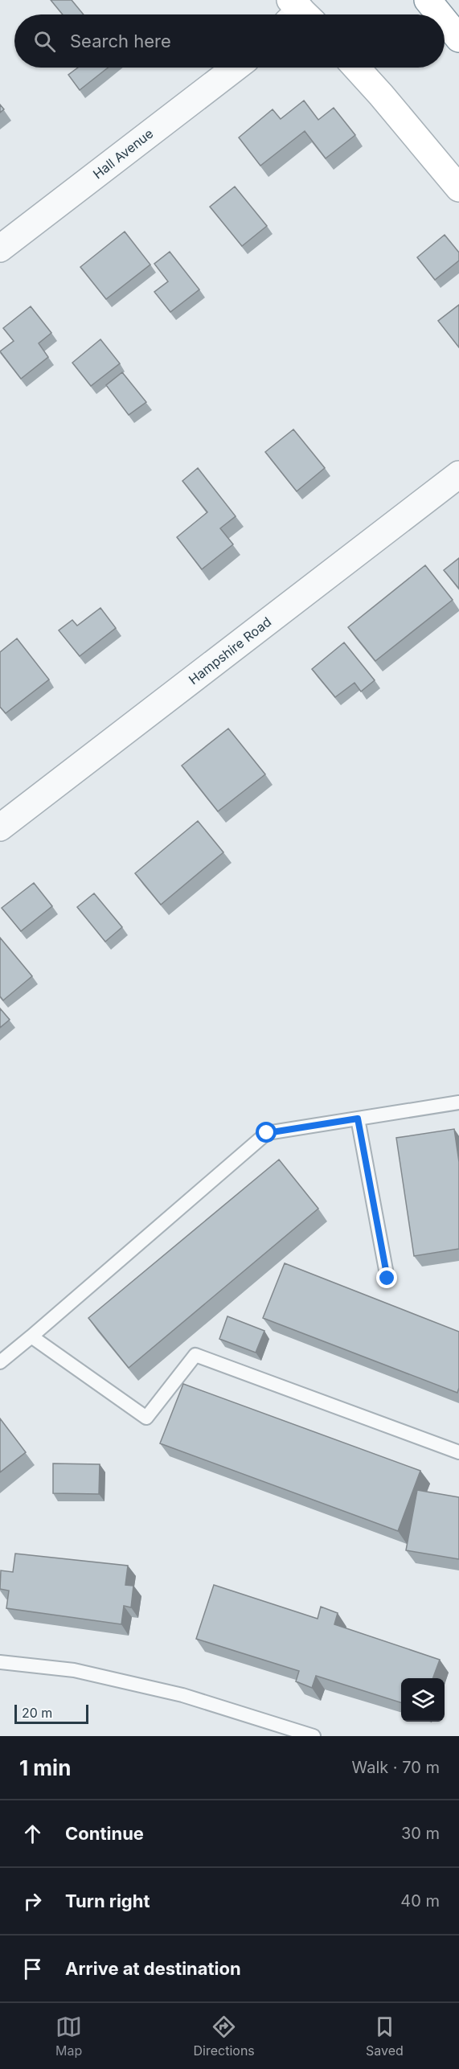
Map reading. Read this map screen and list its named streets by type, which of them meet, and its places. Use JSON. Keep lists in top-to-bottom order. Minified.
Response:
{"streets":{"street":["Hall Avenue","Hampshire Road"]},"scale_bar":"20 m","page":{"search":"Search here","scale":"20 m","heading":["1 min","Walk · 70 m"],"list":[["Continue","30 m"],["Turn right","40 m"],"Arrive at destination"],"nav":["Map","Directions","Saved"]}}
